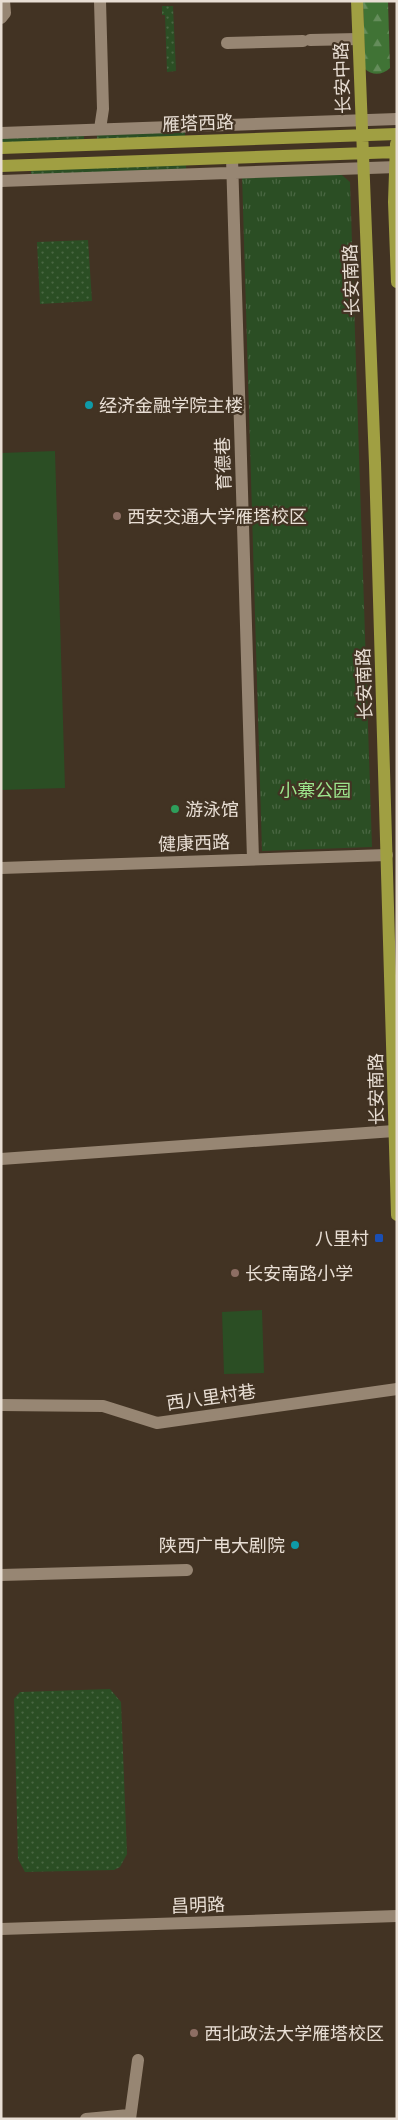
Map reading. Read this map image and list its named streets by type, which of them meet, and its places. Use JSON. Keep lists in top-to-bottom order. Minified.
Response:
{"streets":{"main road":["长安中路","雁塔西路","长安南路"],"street":["育德巷","健康西路","西八里村巷","昌明路"]},"crossings":[["长安中路","雁塔西路"],["长安中路","长安南路"],["雁塔西路","长安南路"],["雁塔西路","育德巷"],["长安南路","健康西路"],["育德巷","健康西路"]],"parks":["小寨公园"],"places":{"other":["经济金融学院主楼","西安交通大学雁塔校区","游泳馆","长安南路小学","陕西广电大剧院","西北政法大学雁塔校区"],"transit":["八里村"]}}
